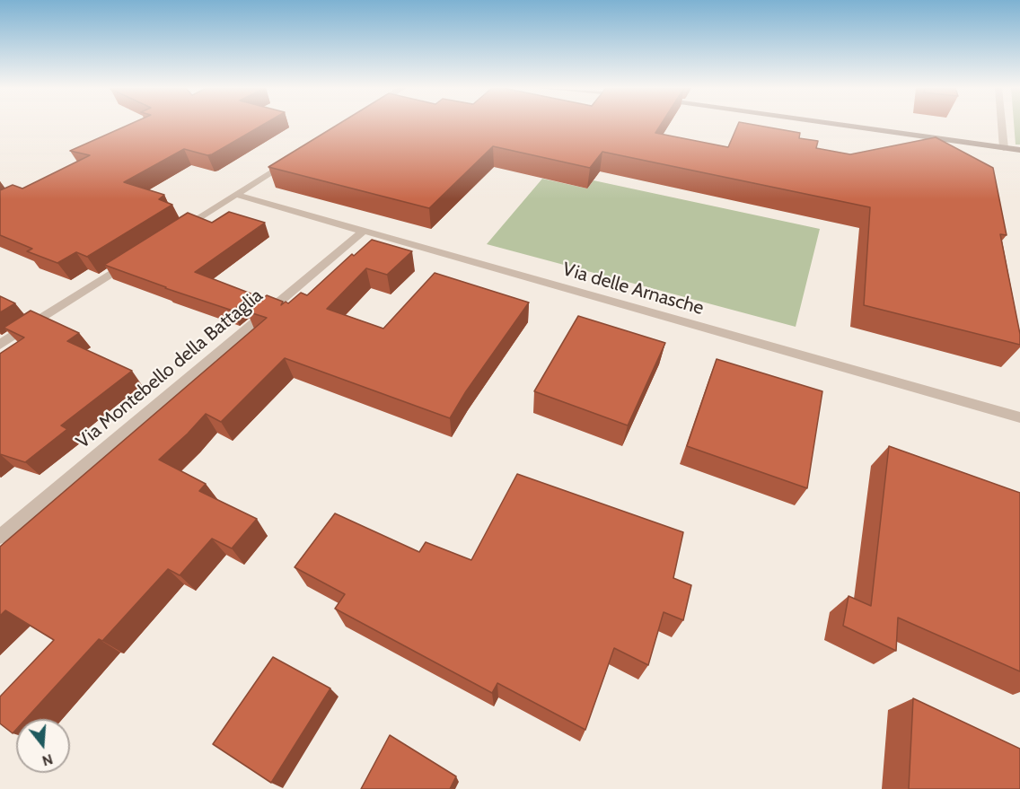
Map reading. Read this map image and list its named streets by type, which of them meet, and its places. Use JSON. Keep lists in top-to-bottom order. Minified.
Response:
{"streets":{"street":["Via delle Arnasche","Via Montebello della Battaglia"]},"crossings":[["Via delle Arnasche","Via Montebello della Battaglia"]],"north":"bottom"}
